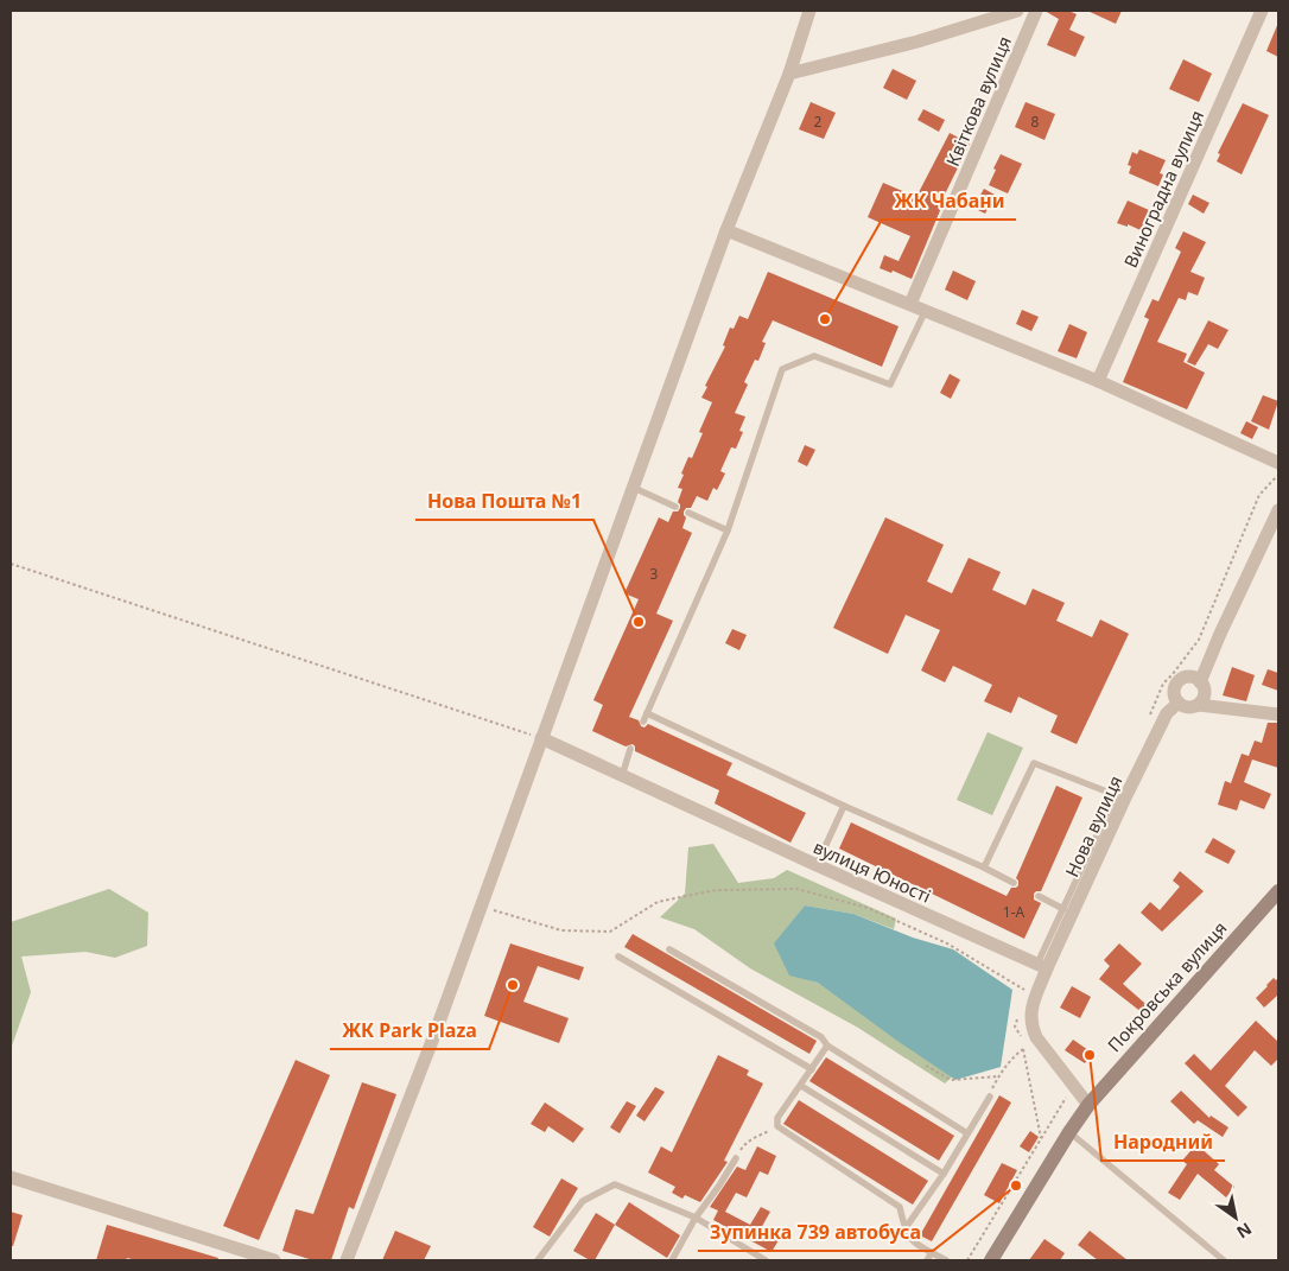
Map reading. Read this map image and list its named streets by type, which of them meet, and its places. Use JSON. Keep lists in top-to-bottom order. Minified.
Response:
{"streets":{"street":["Квіткова вулиця","Виноградна вулиця","Нова вулиця","вулиця Юності","Покровська вулиця"]},"crossings":[["Нова вулиця","вулиця Юності"]],"places":["ЖК Чабани","Нова Пошта №1","ЖК Park Plaza","Народний","Зупинка 739 автобуса"],"house_numbers":["2","8","3","1-А"],"north":"bottom right"}
